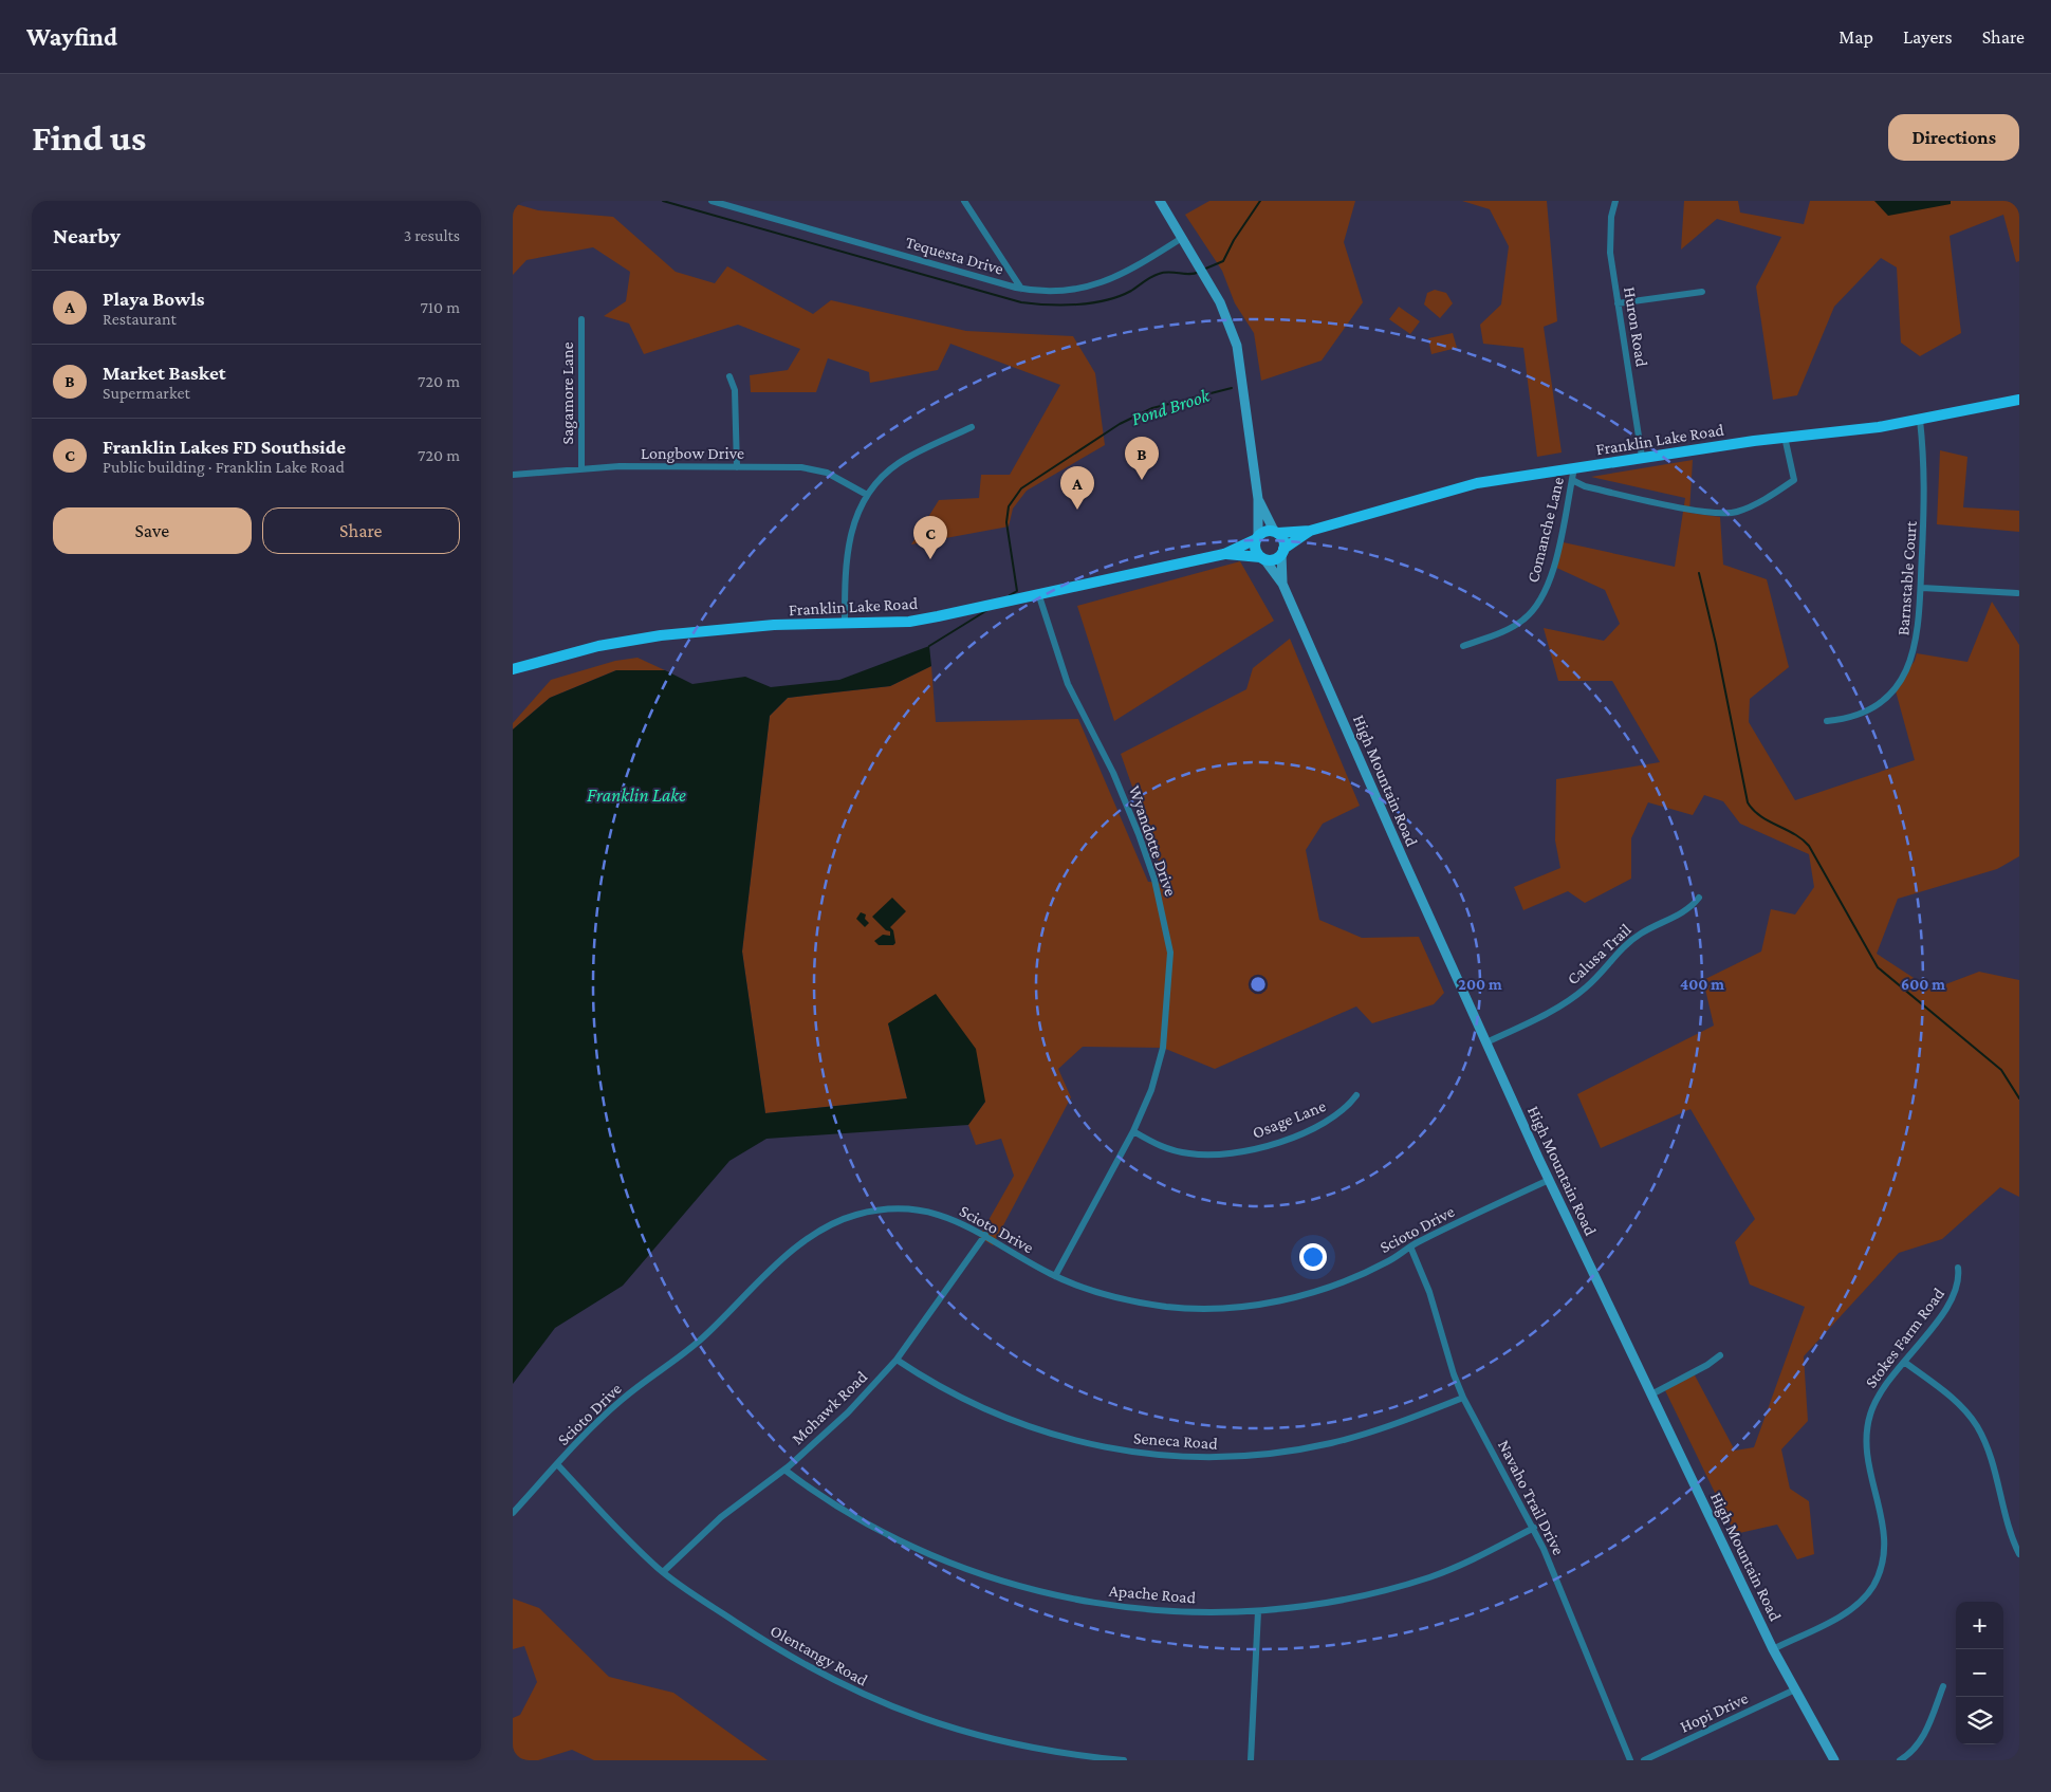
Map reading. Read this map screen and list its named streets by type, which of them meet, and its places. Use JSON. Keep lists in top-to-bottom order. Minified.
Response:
{"streets":{"main road":["Franklin Lake Road","High Mountain Road"],"street":["Tequesta Drive","Huron Road","Sagamore Lane","Longbow Drive","Comanche Lane","Barnstable Court","Wyandotte Drive","Calusa Trail","Osage Lane","Scioto Drive","Stokes Farm Road","Mohawk Road","Seneca Road","Navaho Trail Drive","Apache Road","Olentangy Road","Hopi Drive"]},"crossings":[["Huron Road","Franklin Lake Road"],["Sagamore Lane","Longbow Drive"],["Franklin Lake Road","Comanche Lane"],["Franklin Lake Road","Barnstable Court"],["Franklin Lake Road","High Mountain Road"],["Franklin Lake Road","Wyandotte Drive"],["High Mountain Road","Calusa Trail"],["High Mountain Road","Scioto Drive"],["High Mountain Road","Stokes Farm Road"],["High Mountain Road","Hopi Drive"],["Wyandotte Drive","Osage Lane"],["Wyandotte Drive","Scioto Drive"],["Scioto Drive","Mohawk Road"],["Scioto Drive","Navaho Trail Drive"],["Scioto Drive","Olentangy Road"],["Mohawk Road","Seneca Road"],["Mohawk Road","Apache Road"],["Mohawk Road","Olentangy Road"],["Seneca Road","Navaho Trail Drive"],["Navaho Trail Drive","Apache Road"]],"water":["Pond Brook","Franklin Lake"],"page":{"header":"Wayfind","nav":["Map","Layers","Share"],"buttons":["Directions",["Save","Share"]],"title":"Find us","heading":["Nearby","3 results"],"list":[{"mark":"A","name":"Playa Bowls","note":"Restaurant","value":"710 m"},{"mark":"B","name":"Market Basket","note":"Supermarket","value":"720 m"},{"mark":"C","name":"Franklin Lakes FD Southside","note":"Public building · Franklin Lake Road","value":"720 m"}],"pins":["B","A","C"],"map_buttons":["+","−"]},"rings":["200 m","400 m","600 m"]}
